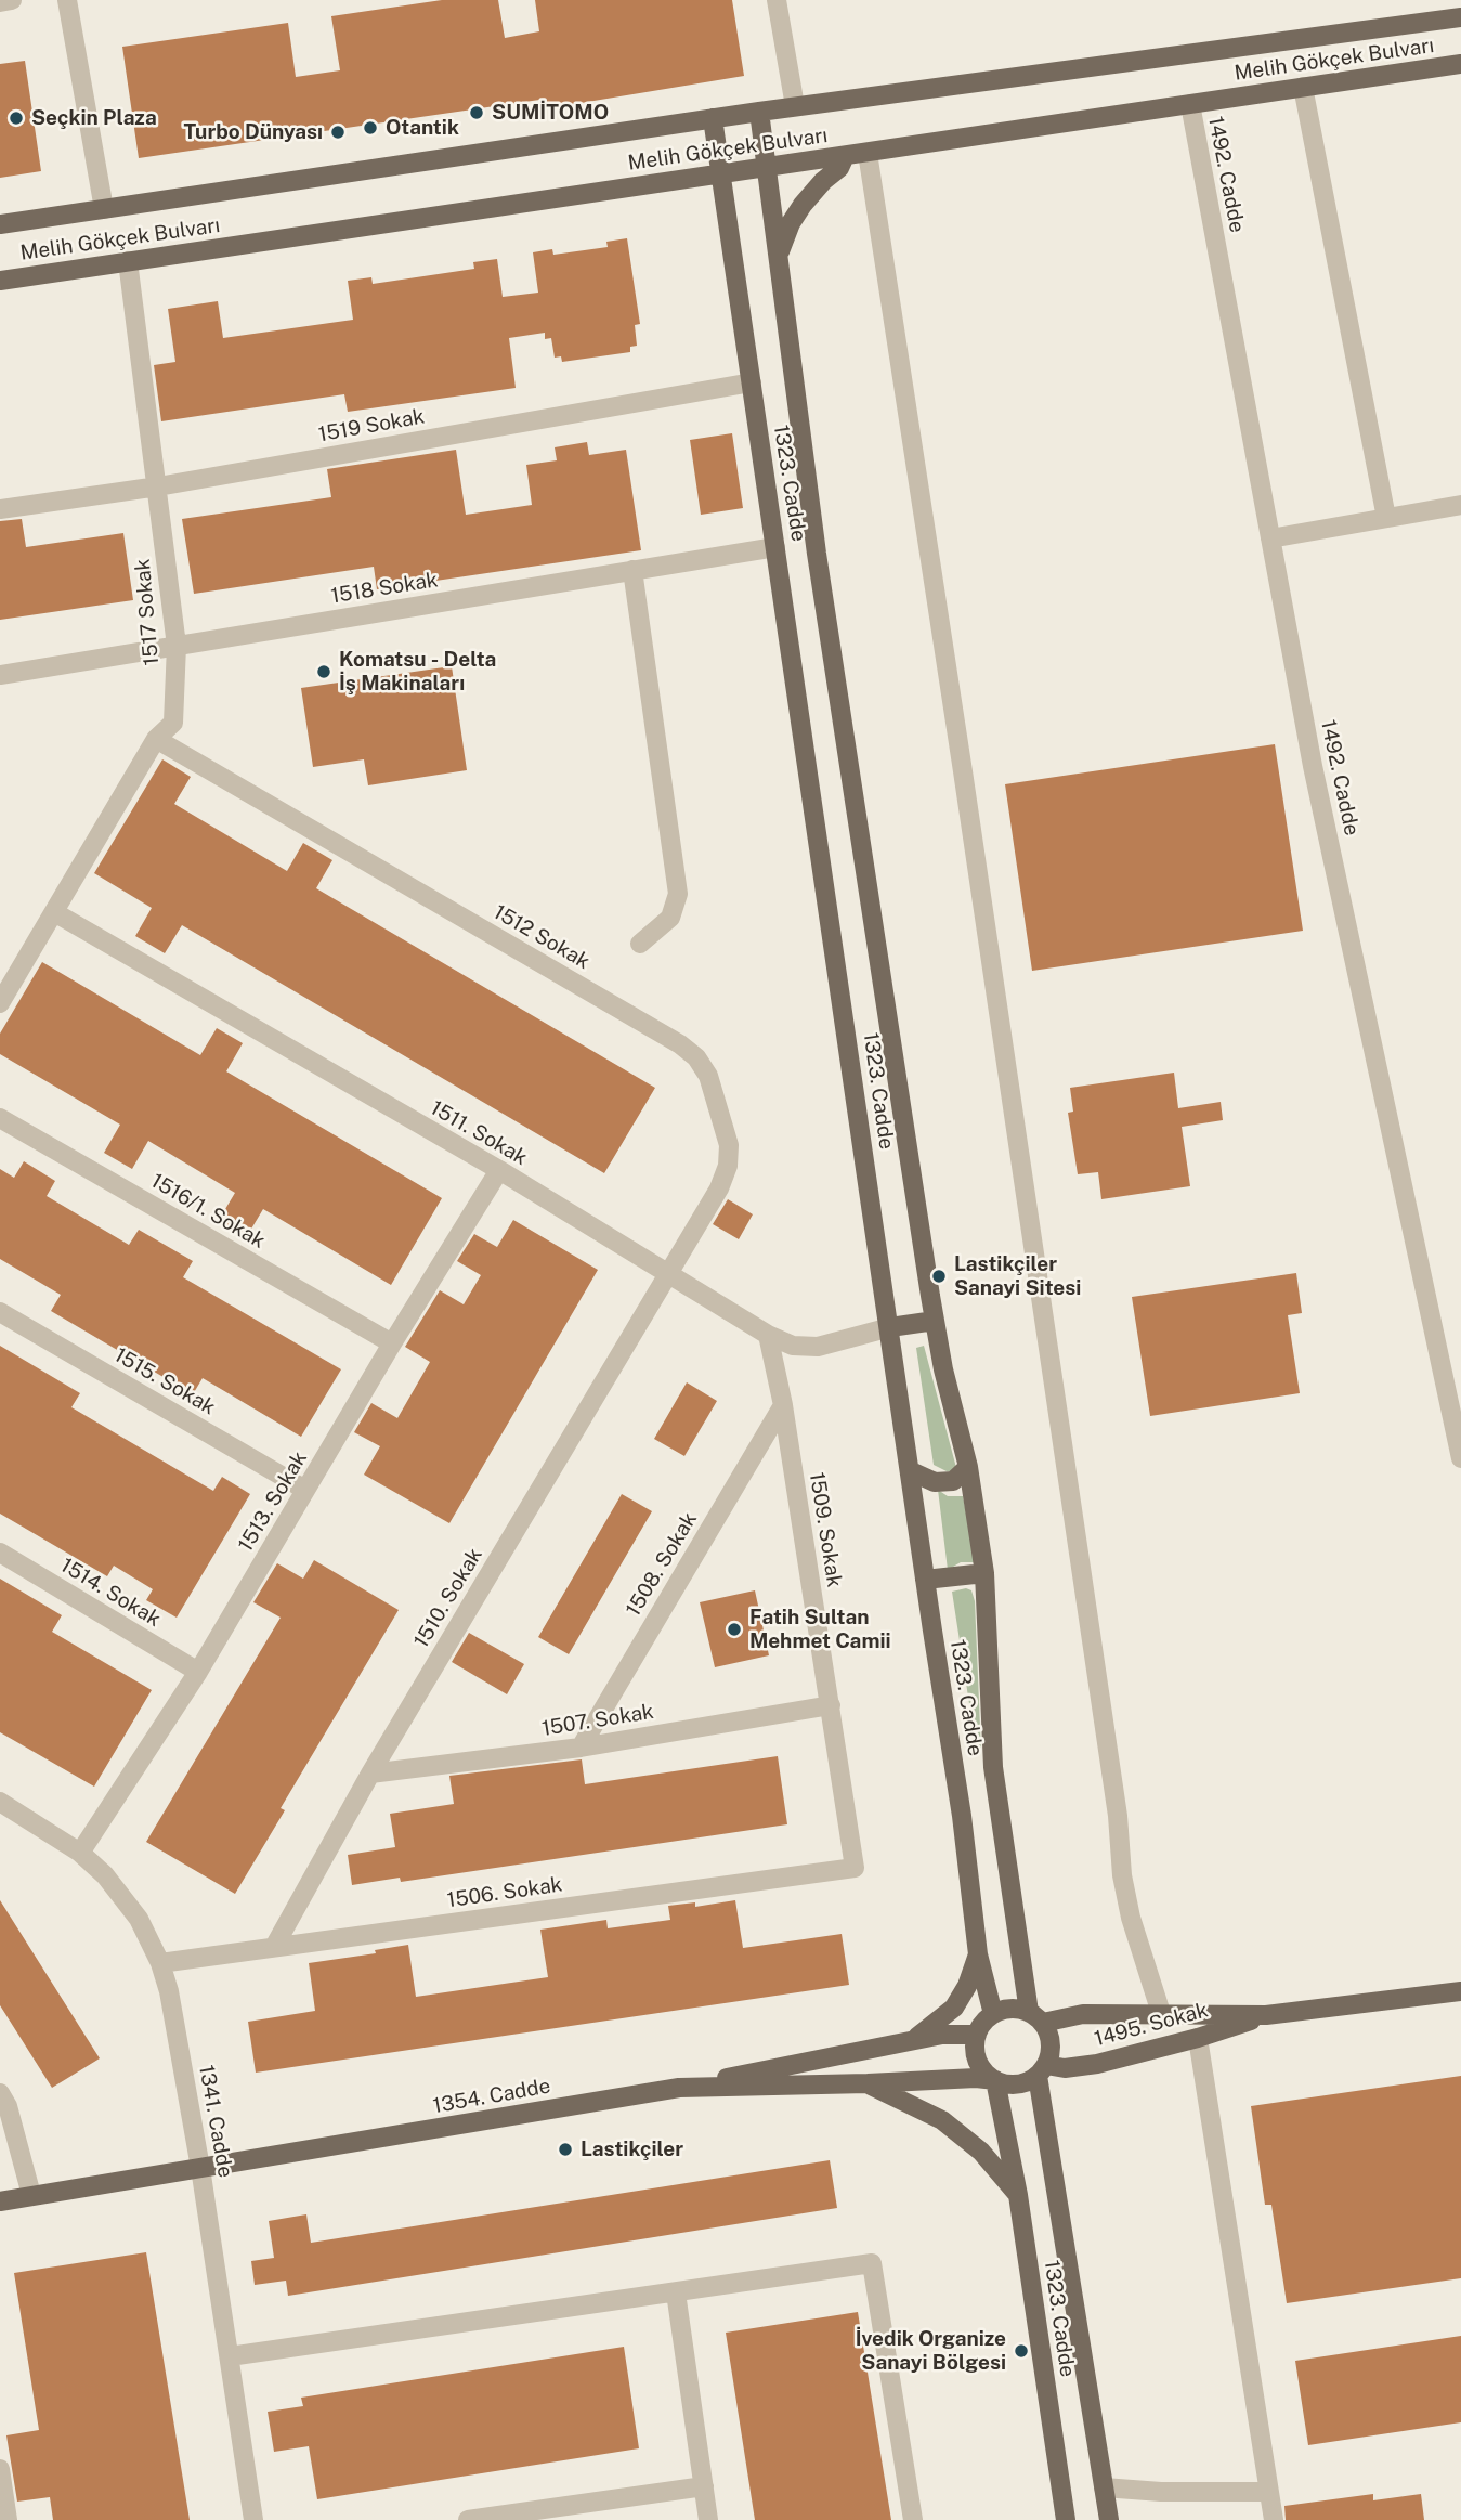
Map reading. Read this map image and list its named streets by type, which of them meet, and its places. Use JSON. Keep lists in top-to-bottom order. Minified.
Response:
{"streets":{"main road":["Melih Gökçek Bulvarı","1323. Cadde","1495. Sokak","1354. Cadde"],"street":["1492. Cadde","1519 Sokak","1518 Sokak","1517 Sokak","1512 Sokak","1511. Sokak","1516/1. Sokak","1515. Sokak","1513. Sokak","1509. Sokak","1508. Sokak","1514. Sokak","1510. Sokak","1507. Sokak","1506. Sokak","1341. Cadde"]},"crossings":[["Melih Gökçek Bulvarı","1492. Cadde"],["Melih Gökçek Bulvarı","1323. Cadde"],["Melih Gökçek Bulvarı","1517 Sokak"],["1519 Sokak","1323. Cadde"],["1519 Sokak","1517 Sokak"],["1323. Cadde","1518 Sokak"],["1323. Cadde","1511. Sokak"],["1323. Cadde","1495. Sokak"],["1323. Cadde","1354. Cadde"],["1518 Sokak","1517 Sokak"],["1517 Sokak","1512 Sokak"],["1517 Sokak","1511. Sokak"],["1512 Sokak","1511. Sokak"],["1512 Sokak","1510. Sokak"],["1511. Sokak","1513. Sokak"],["1511. Sokak","1509. Sokak"],["1511. Sokak","1510. Sokak"],["1516/1. Sokak","1513. Sokak"],["1515. Sokak","1513. Sokak"],["1513. Sokak","1514. Sokak"],["1513. Sokak","1341. Cadde"],["1509. Sokak","1508. Sokak"],["1509. Sokak","1507. Sokak"],["1509. Sokak","1506. Sokak"],["1508. Sokak","1507. Sokak"],["1510. Sokak","1507. Sokak"],["1510. Sokak","1506. Sokak"],["1506. Sokak","1341. Cadde"],["1495. Sokak","1354. Cadde"],["1354. Cadde","1341. Cadde"]],"places":["SUMİTOMO","Seçkin Plaza","Otantik","Turbo Dünyası","Komatsu - Delta İş Makinaları","Lastikçiler Sanayi Sitesi","Fatih Sultan Mehmet Camii","Lastikçiler","İvedik Organize Sanayi Bölgesi"]}
